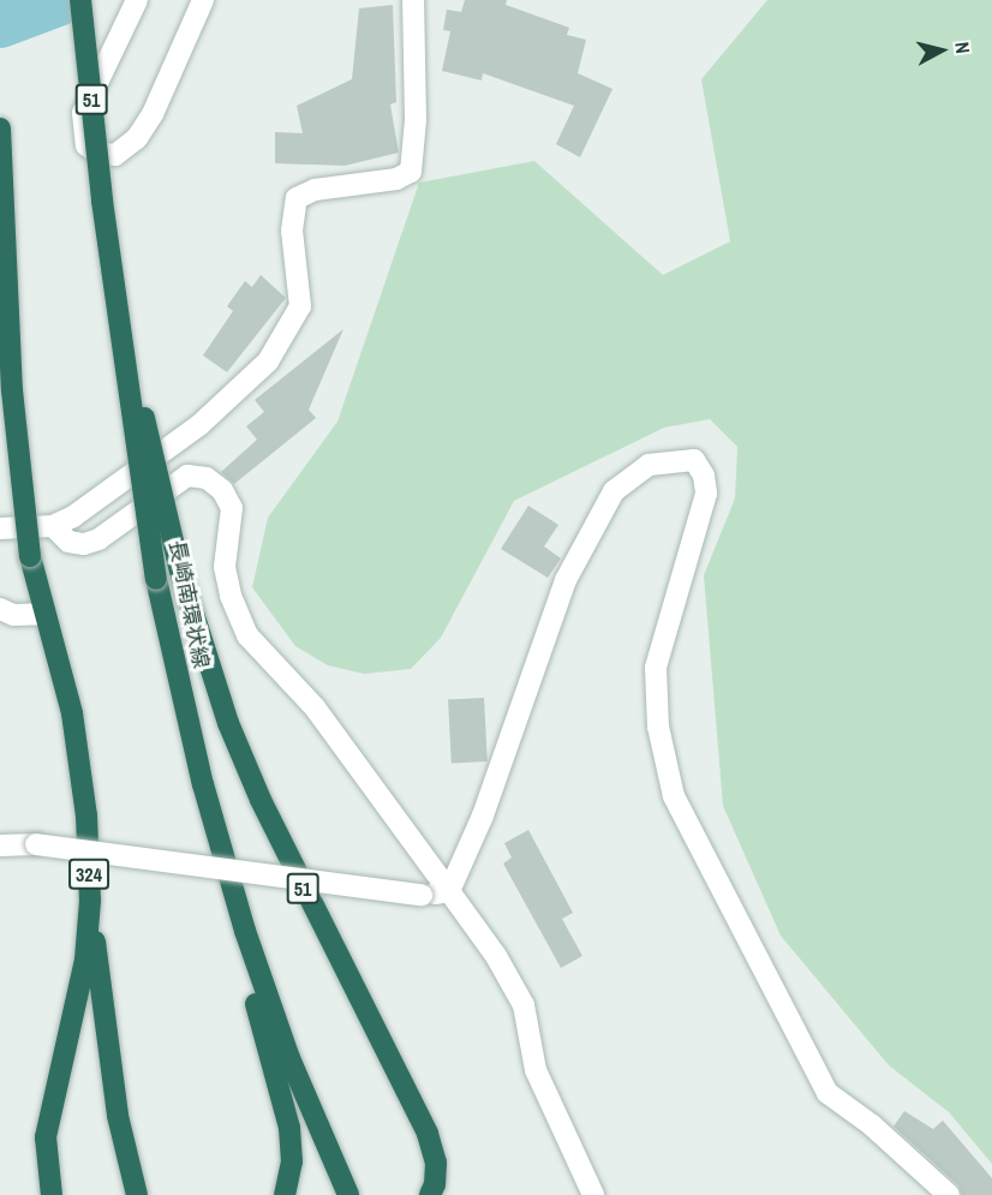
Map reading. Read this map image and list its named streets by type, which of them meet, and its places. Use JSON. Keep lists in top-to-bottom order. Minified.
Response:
{"streets":{"highway":["51","長崎南環状線","324"]},"crossings":[["51","長崎南環状線"]],"north":"right"}
